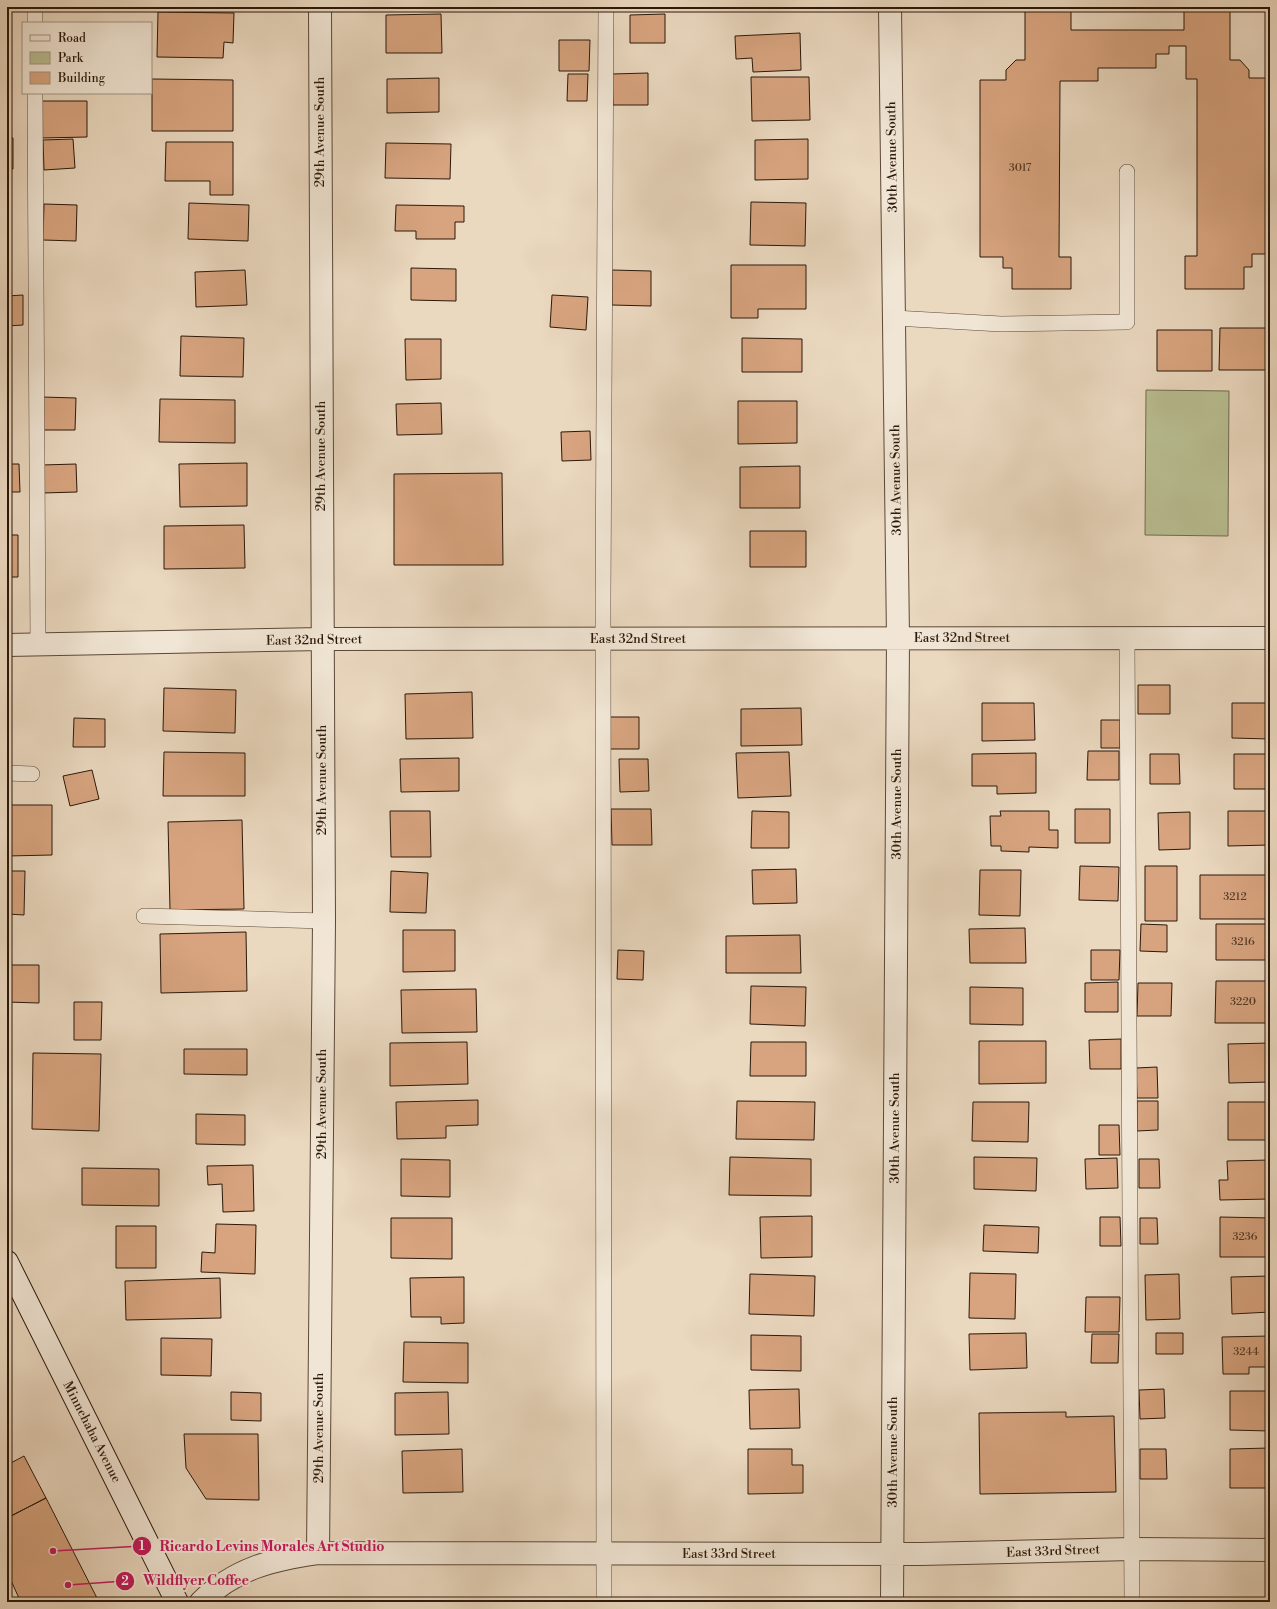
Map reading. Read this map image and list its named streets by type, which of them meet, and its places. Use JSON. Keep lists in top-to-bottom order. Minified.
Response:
{"streets":{"street":["29th Avenue South","30th Avenue South","East 32nd Street","Minnehaha Avenue","East 33rd Street"]},"crossings":[["29th Avenue South","East 32nd Street"],["29th Avenue South","East 33rd Street"],["30th Avenue South","East 32nd Street"],["30th Avenue South","East 33rd Street"]],"places":["Ricardo Levins Morales Art Studio","Wildflyer Coffee"],"house_numbers":["3017","3212","3216","3220","3236","3244"],"legend":["Road","Park","Building"]}
